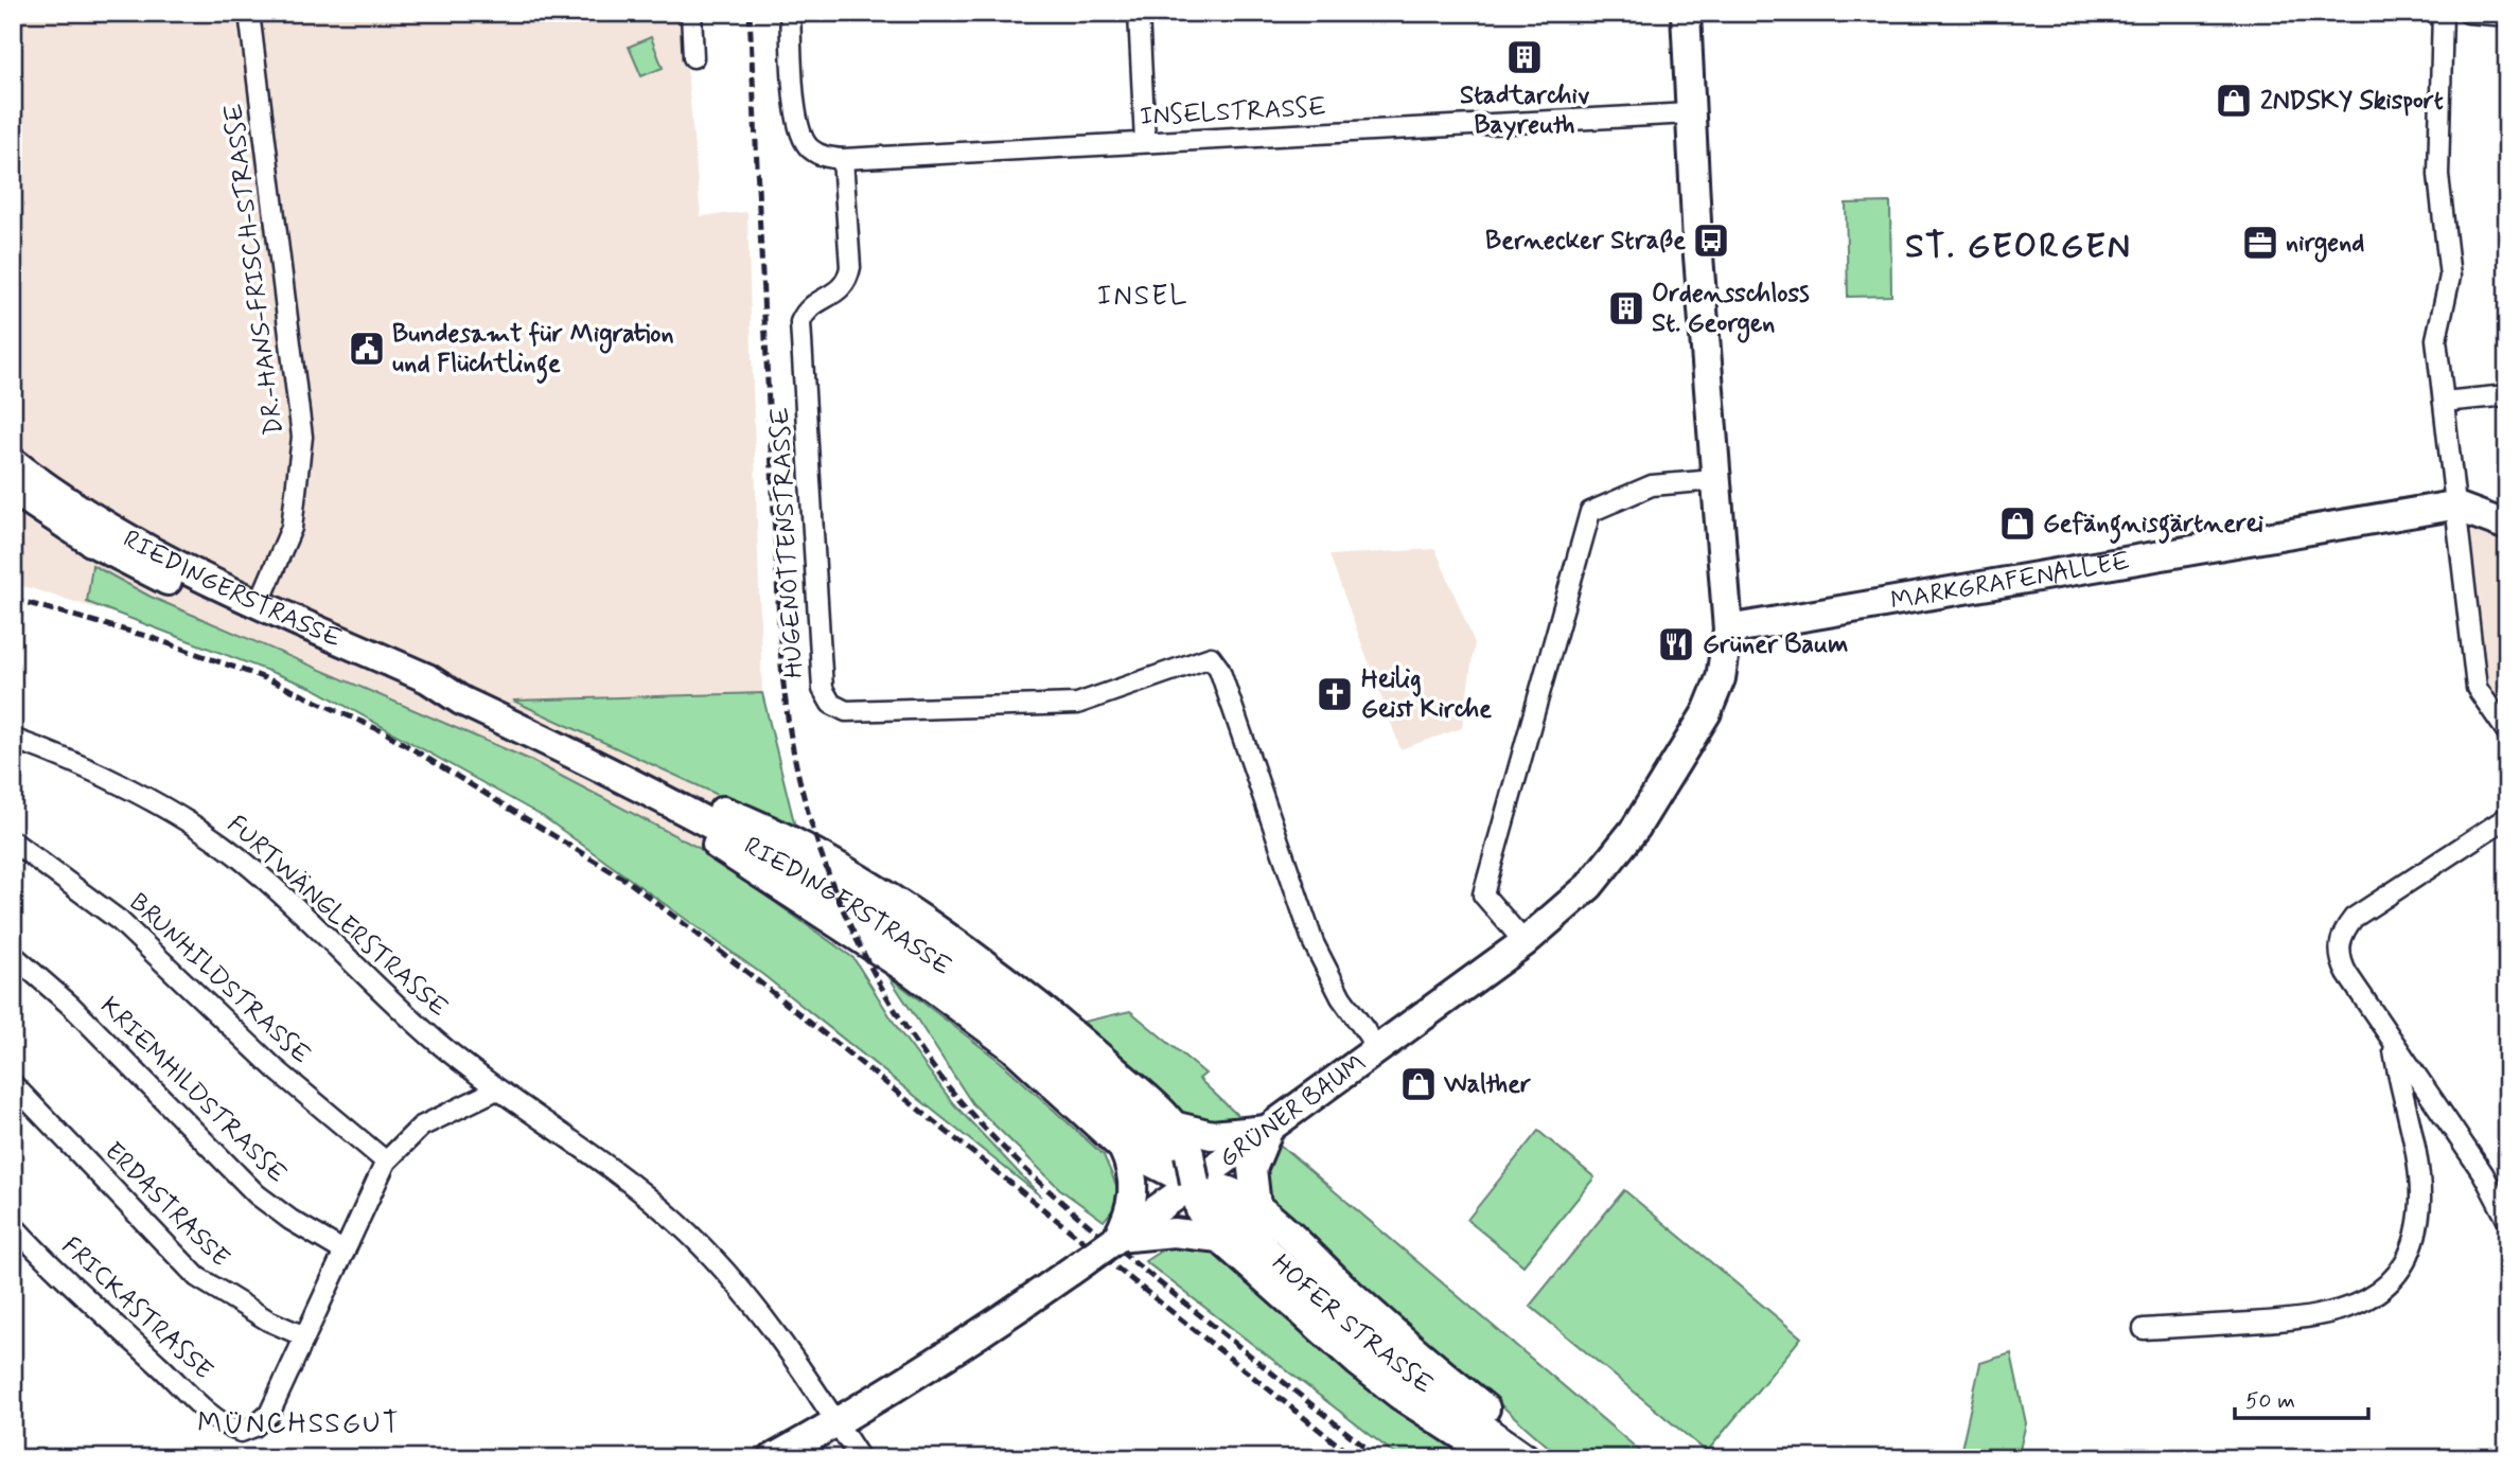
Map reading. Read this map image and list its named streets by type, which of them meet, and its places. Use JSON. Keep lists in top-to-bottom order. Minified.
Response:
{"streets":{"main road":["MARKGRAFENALLEE","RIEDINGERSTRASSE","GRÜNER BAUM","HOFER STRASSE"],"street":["INSELSTRASSE","DR.-HANS-FRISCH-STRASSE","HUGENOTTENSTRASSE","FURTWÄNGLERSTRASSE","BRUNHILDSTRASSE","KRIEMHILDSTRASSE","ERDASTRASSE","FRICKASTRASSE"]},"crossings":[["INSELSTRASSE","HUGENOTTENSTRASSE"],["DR.-HANS-FRISCH-STRASSE","RIEDINGERSTRASSE"],["HUGENOTTENSTRASSE","GRÜNER BAUM"],["MARKGRAFENALLEE","GRÜNER BAUM"],["RIEDINGERSTRASSE","GRÜNER BAUM"],["RIEDINGERSTRASSE","HOFER STRASSE"],["FURTWÄNGLERSTRASSE","GRÜNER BAUM"],["GRÜNER BAUM","HOFER STRASSE"],["ERDASTRASSE","FRICKASTRASSE"]],"districts":["ST. GEORGEN","INSEL","MÜNCHSSGUT"],"places":{"building":["Stadtarchiv Bayreuth","Ordensschloss St. Georgen"],"shop":["2NDSKY Skisport","Gefängnisgärtnerei","Walther"],"bus stop":["Bernecker Straße"],"office":["nirgend"],"public building":["Bundesamt für Migration und Flüchtlinge"],"restaurant":["Grüner Baum"],"church":["Heilig Geist Kirche"]},"scale_bar":"50 m"}
